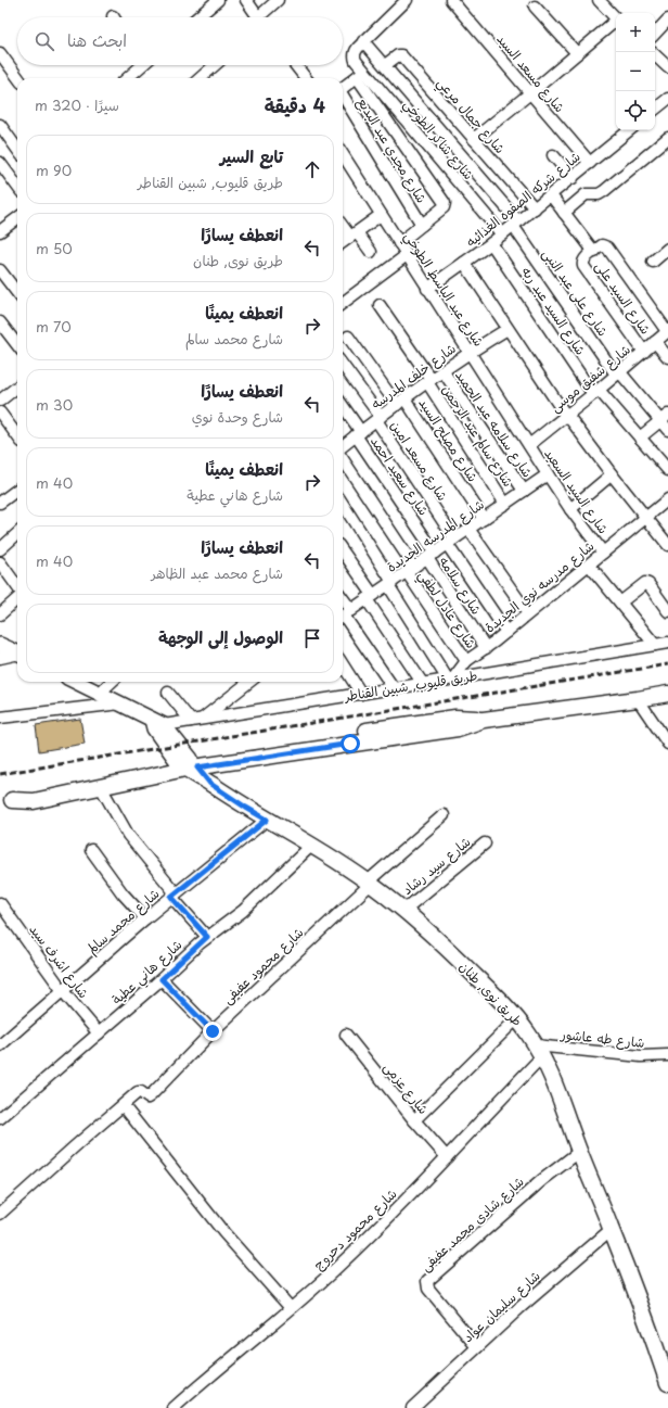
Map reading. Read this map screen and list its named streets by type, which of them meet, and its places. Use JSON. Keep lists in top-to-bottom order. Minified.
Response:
{"streets":{"main road":["طريق نوى, طنان"],"street":["شارع مسعد السيد","شارع جمال مرعي","شارع شاكر الطوخي","شارع مجدي عبد البديع","شارع شركه الصفوه الغذائيه","شارع عبد الباسط الطوخي","شارع على عبد النبى","شارع السيد على","شارع السيد عبد ربه","شارع خلف المدرسه","شارع شفيق موسى","شارع سلامه عبد الحميد","شارع سالم عبد الرحمن","شارع مصلح السيد","شارع مسعد امين","شارع سعيد احمد","شارع السيد السعيد","شارع المدرسه الجديدة","شارع سلامه","شارع مدرسه نوي الجديدة","شارع عادل لطفي","طريق قليوب, شبين القناطر","شارع سيد رشاد","شارع محمد سالم","شارع اشرف سيد","شارع محمود عفيفى","شارع هاني عطية","شارع طه عاشور","شارع عزمى","شارع شادى محمد عفيفى","شارع محمود دحروج","شارع سليمان عواد"]},"crossings":[["شارع مسعد السيد","شارع شركه الصفوه الغذائيه"],["شارع جمال مرعي","شارع شركه الصفوه الغذائيه"],["شارع جمال مرعي","شارع على عبد النبى"],["شارع شاكر الطوخي","شارع شركه الصفوه الغذائيه"],["شارع شاكر الطوخي","شارع على عبد النبى"],["شارع شركه الصفوه الغذائيه","شارع عبد الباسط الطوخي"],["شارع شركه الصفوه الغذائيه","شارع على عبد النبى"],["شارع شركه الصفوه الغذائيه","شارع السيد عبد ربه"],["شارع عبد الباسط الطوخي","شارع خلف المدرسه"],["شارع عبد الباسط الطوخي","شارع شفيق موسى"],["شارع عبد الباسط الطوخي","شارع السيد السعيد"],["شارع على عبد النبى","شارع شفيق موسى"],["شارع السيد على","شارع شفيق موسى"],["شارع السيد عبد ربه","شارع شفيق موسى"],["شارع خلف المدرسه","شارع سلامه عبد الحميد"],["شارع خلف المدرسه","شارع سالم عبد الرحمن"],["شارع خلف المدرسه","شارع مصلح السيد"],["شارع خلف المدرسه","شارع مسعد امين"],["شارع خلف المدرسه","شارع سعيد احمد"],["شارع شفيق موسى","شارع السيد السعيد"],["شارع سلامه عبد الحميد","شارع المدرسه الجديدة"],["شارع سالم عبد الرحمن","شارع المدرسه الجديدة"],["شارع مصلح السيد","شارع المدرسه الجديدة"],["شارع مسعد امين","شارع المدرسه الجديدة"],["شارع مسعد امين","شارع مدرسه نوي الجديدة"],["شارع سعيد احمد","شارع المدرسه الجديدة"],["شارع سعيد احمد","شارع سلامه"],["شارع السيد السعيد","شارع المدرسه الجديدة"],["شارع السيد السعيد","شارع مدرسه نوي الجديدة"],["شارع المدرسه الجديدة","شارع سلامه"],["شارع المدرسه الجديدة","شارع عادل لطفي"],["شارع سلامه","شارع مدرسه نوي الجديدة"],["شارع مدرسه نوي الجديدة","شارع عادل لطفي"],["شارع مدرسه نوي الجديدة","طريق قليوب, شبين القناطر"],["شارع سيد رشاد","طريق نوى, طنان"],["شارع محمد سالم","شارع اشرف سيد"],["شارع محمد سالم","طريق نوى, طنان"],["شارع اشرف سيد","شارع هاني عطية"],["شارع محمود عفيفى","طريق نوى, طنان"],["شارع هاني عطية","طريق نوى, طنان"],["طريق نوى, طنان","شارع طه عاشور"],["طريق نوى, طنان","شارع شادى محمد عفيفى"],["طريق نوى, طنان","شارع محمود دحروج"],["طريق نوى, طنان","شارع سليمان عواد"],["شارع طه عاشور","شارع محمود دحروج"],["شارع عزمى","شارع محمود دحروج"],["شارع شادى محمد عفيفى","شارع سليمان عواد"]],"page":{"map_buttons":["+","−"],"search":"ابحث هنا","heading":["4 دقيقة","سيرًا · 320 m"],"list":[["تابع السير","طريق قليوب, شبين القناطر","90 m"],["انعطف يسارًا","طريق نوى, طنان","50 m"],["انعطف يمينًا","شارع محمد سالم","70 m"],["انعطف يسارًا","شارع وحدة نوي","30 m"],["انعطف يمينًا","شارع هاني عطية","40 m"],["انعطف يسارًا","شارع محمد عبد الظاهر","40 m"],"الوصول إلى الوجهة"]}}
